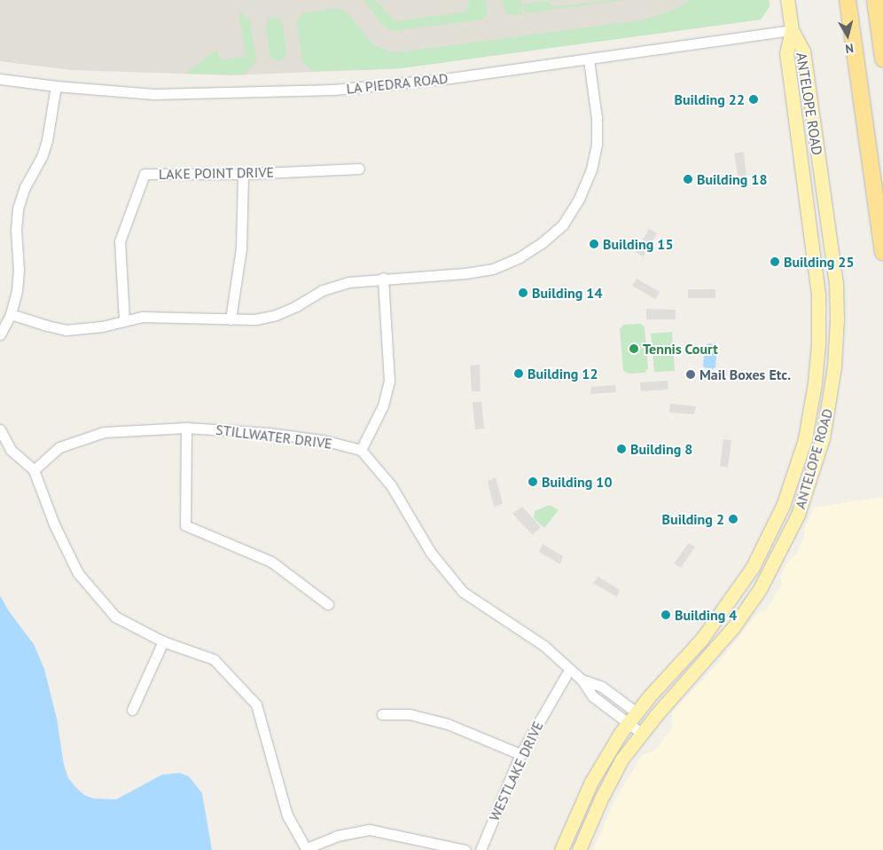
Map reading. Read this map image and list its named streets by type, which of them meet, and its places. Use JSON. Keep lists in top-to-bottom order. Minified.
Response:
{"streets":{"main road":["ANTELOPE ROAD"],"street":["LA PIEDRA ROAD","LAKE POINT DRIVE","STILLWATER DRIVE","WESTLAKE DRIVE"]},"crossings":[["LA PIEDRA ROAD","ANTELOPE ROAD"]],"places":["Building 22","Building 18","Building 15","Building 25","Building 14","Tennis Court","Building 12","Mail Boxes Etc.","Building 8","Building 10","Building 2","Building 4"],"north":"bottom"}
